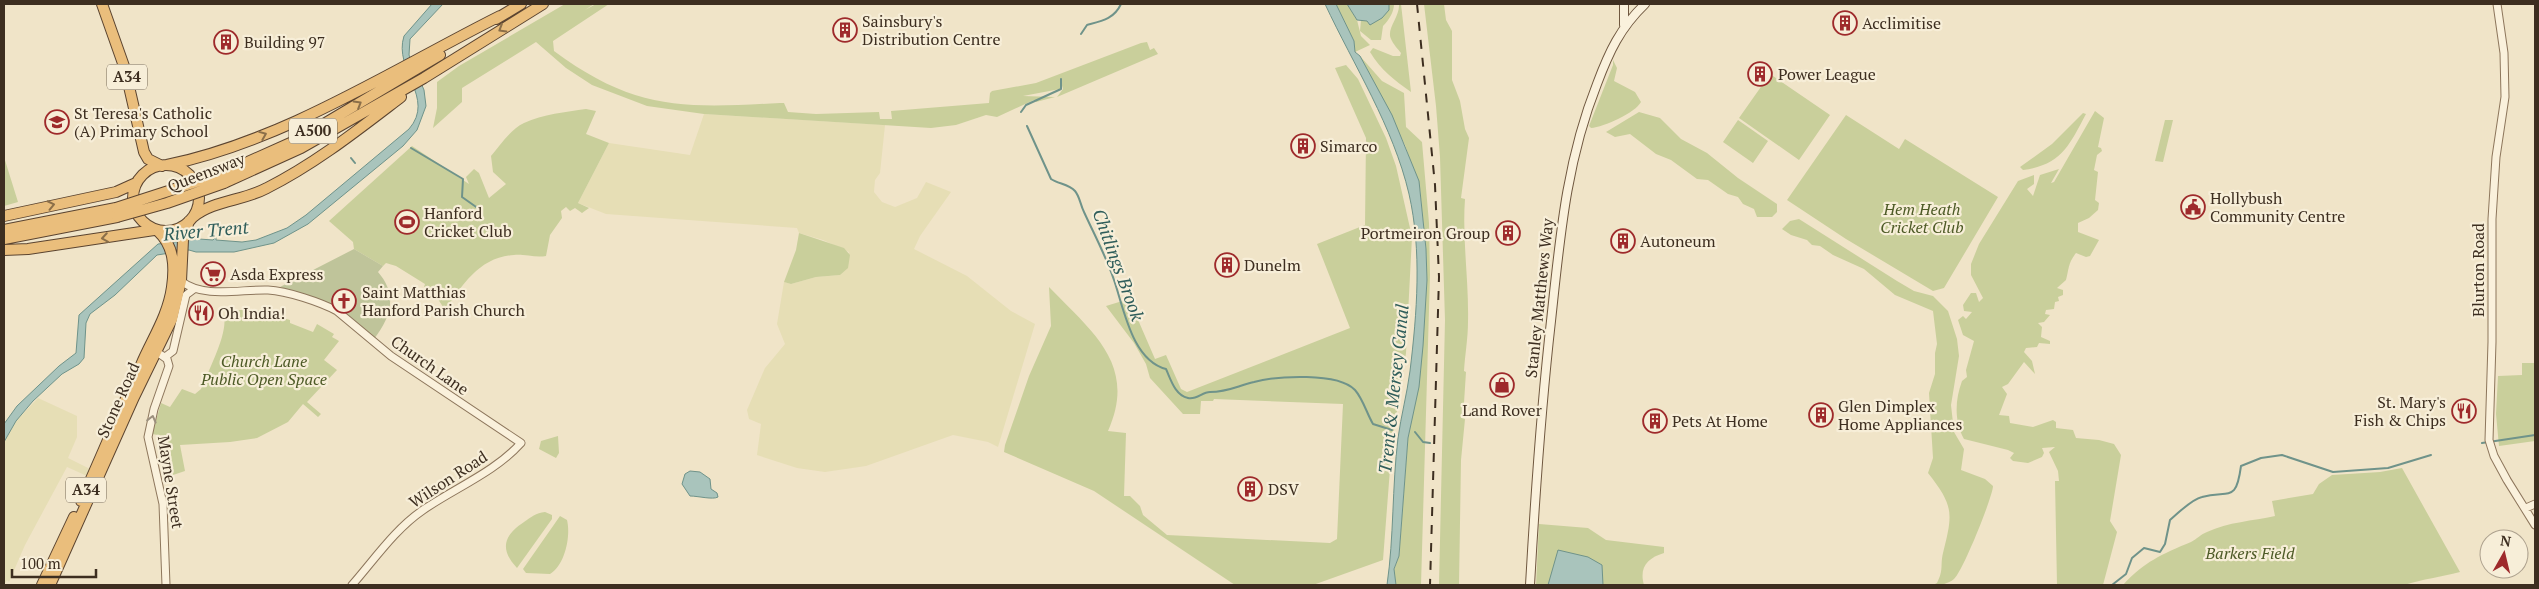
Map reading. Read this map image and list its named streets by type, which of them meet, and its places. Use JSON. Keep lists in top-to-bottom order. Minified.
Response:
{"streets":{"highway":["A34","A500","Queensway","Stone Road"],"main road":["Stanley Matthews Way"],"street":["Blurton Road","Church Lane","Wilson Road","Mayne Street"]},"crossings":[["A34","Stone Road"],["Church Lane","Wilson Road"],["Church Lane","Mayne Street"],["Stone Road","Mayne Street"]],"one_way":["Mayne Street"],"water":["River Trent","Chitlings Brook","Trent & Mersey Canal"],"parks":["Hem Heath Cricket Club","Church Lane Public Open Space","Barkers Field"],"places":{"building":["Acclimitise","Sainsbury's Distribution Centre","Building 97","Power League","Simarco","Portmeiron Group","Autoneum","Dunelm","Glen Dimplex Home Appliances","Pets At Home","DSV"],"school or university":["St Teresa's Catholic (A) Primary School"],"public building":["Hollybush Community Centre"],"sports":["Hanford Cricket Club"],"supermarket":["Asda Express"],"church":["Saint Matthias Hanford Parish Church"],"restaurant":["Oh India!","St. Mary's Fish & Chips"],"shop":["Land Rover"]},"scale_bar":"100 m","north":"top"}
